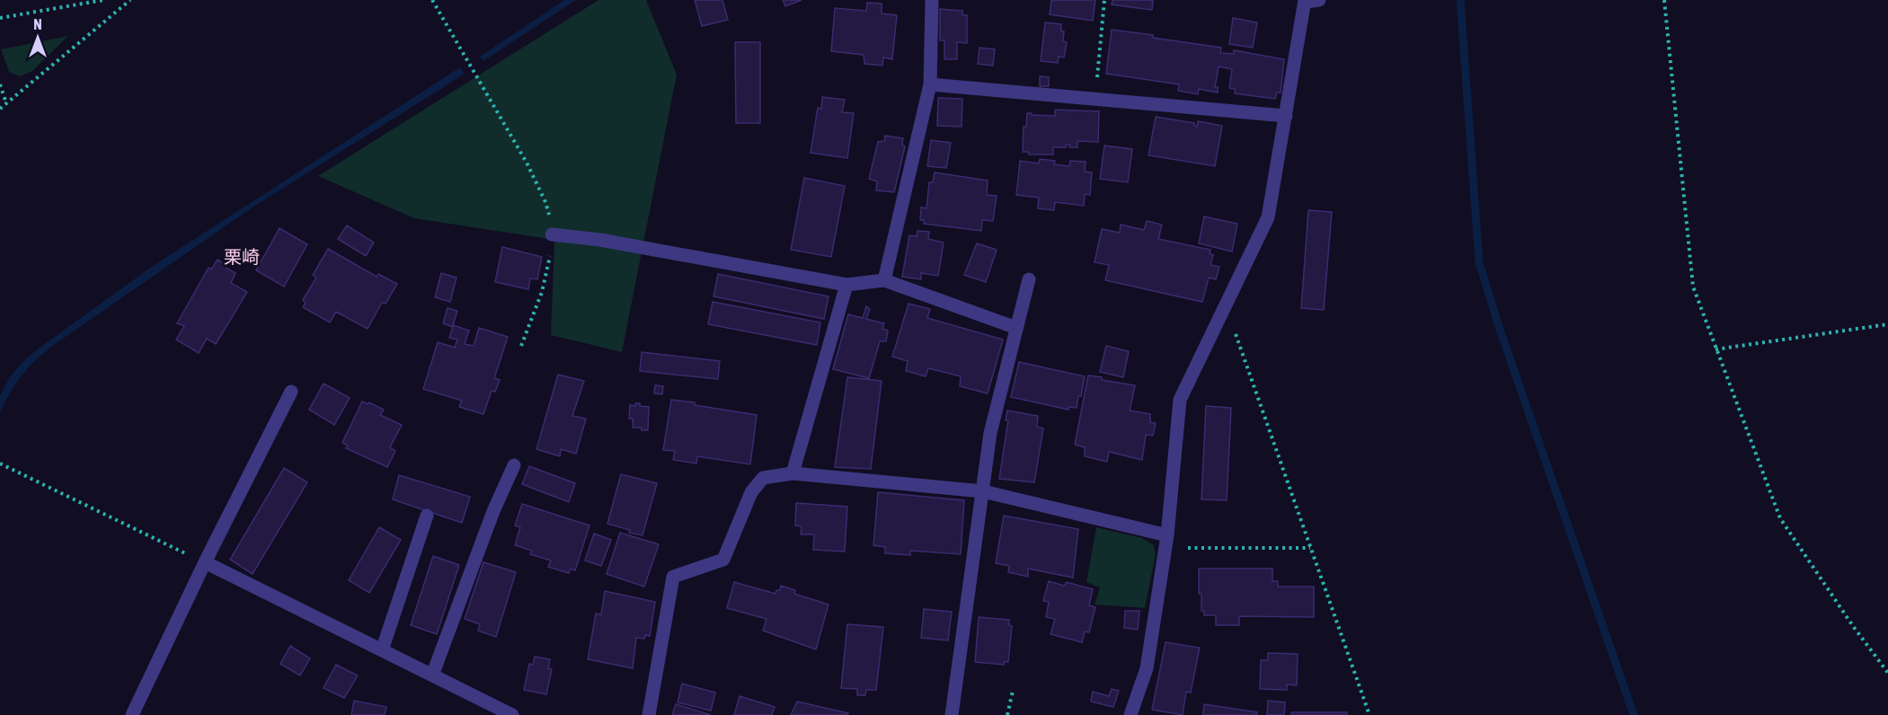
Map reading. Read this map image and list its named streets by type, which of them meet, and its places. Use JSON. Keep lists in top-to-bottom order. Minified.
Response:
{"districts":["栗崎"],"north":"top"}
